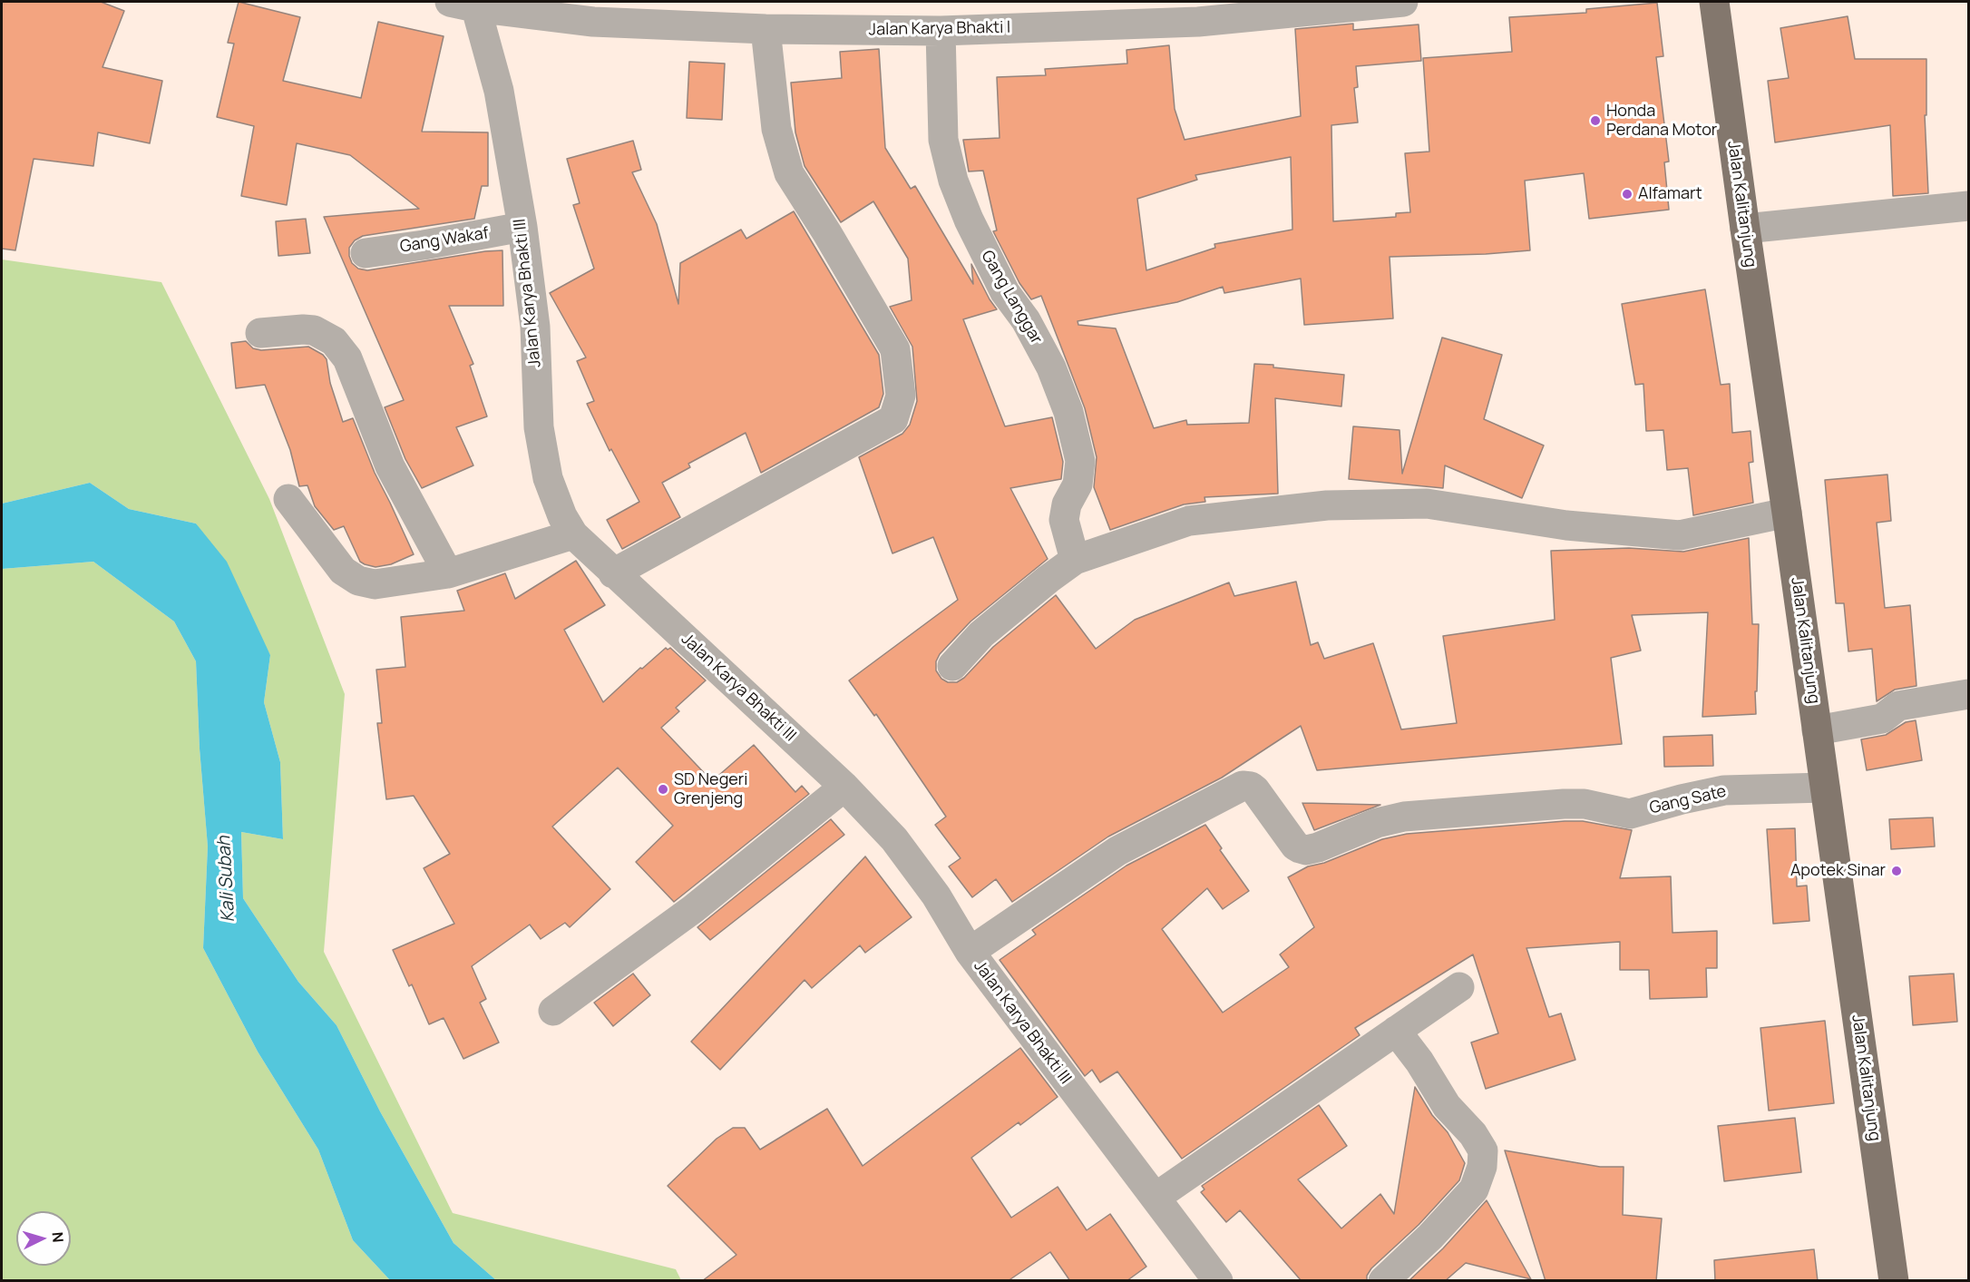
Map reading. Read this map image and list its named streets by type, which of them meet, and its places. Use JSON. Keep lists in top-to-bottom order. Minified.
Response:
{"streets":{"main road":["Jalan Kalitanjung"],"street":["Jalan Karya Bhakti I","Gang Wakaf","Jalan Karya Bhakti III","Gang Langgar","Gang Sate"]},"crossings":[["Jalan Karya Bhakti I","Jalan Karya Bhakti III"],["Jalan Karya Bhakti I","Gang Langgar"],["Jalan Kalitanjung","Gang Sate"],["Gang Wakaf","Jalan Karya Bhakti III"],["Jalan Karya Bhakti III","Gang Sate"]],"water":["Kali Subah"],"places":["Honda Perdana Motor","Alfamart","SD Negeri Grenjeng","Apotek Sinar"],"north":"right"}
